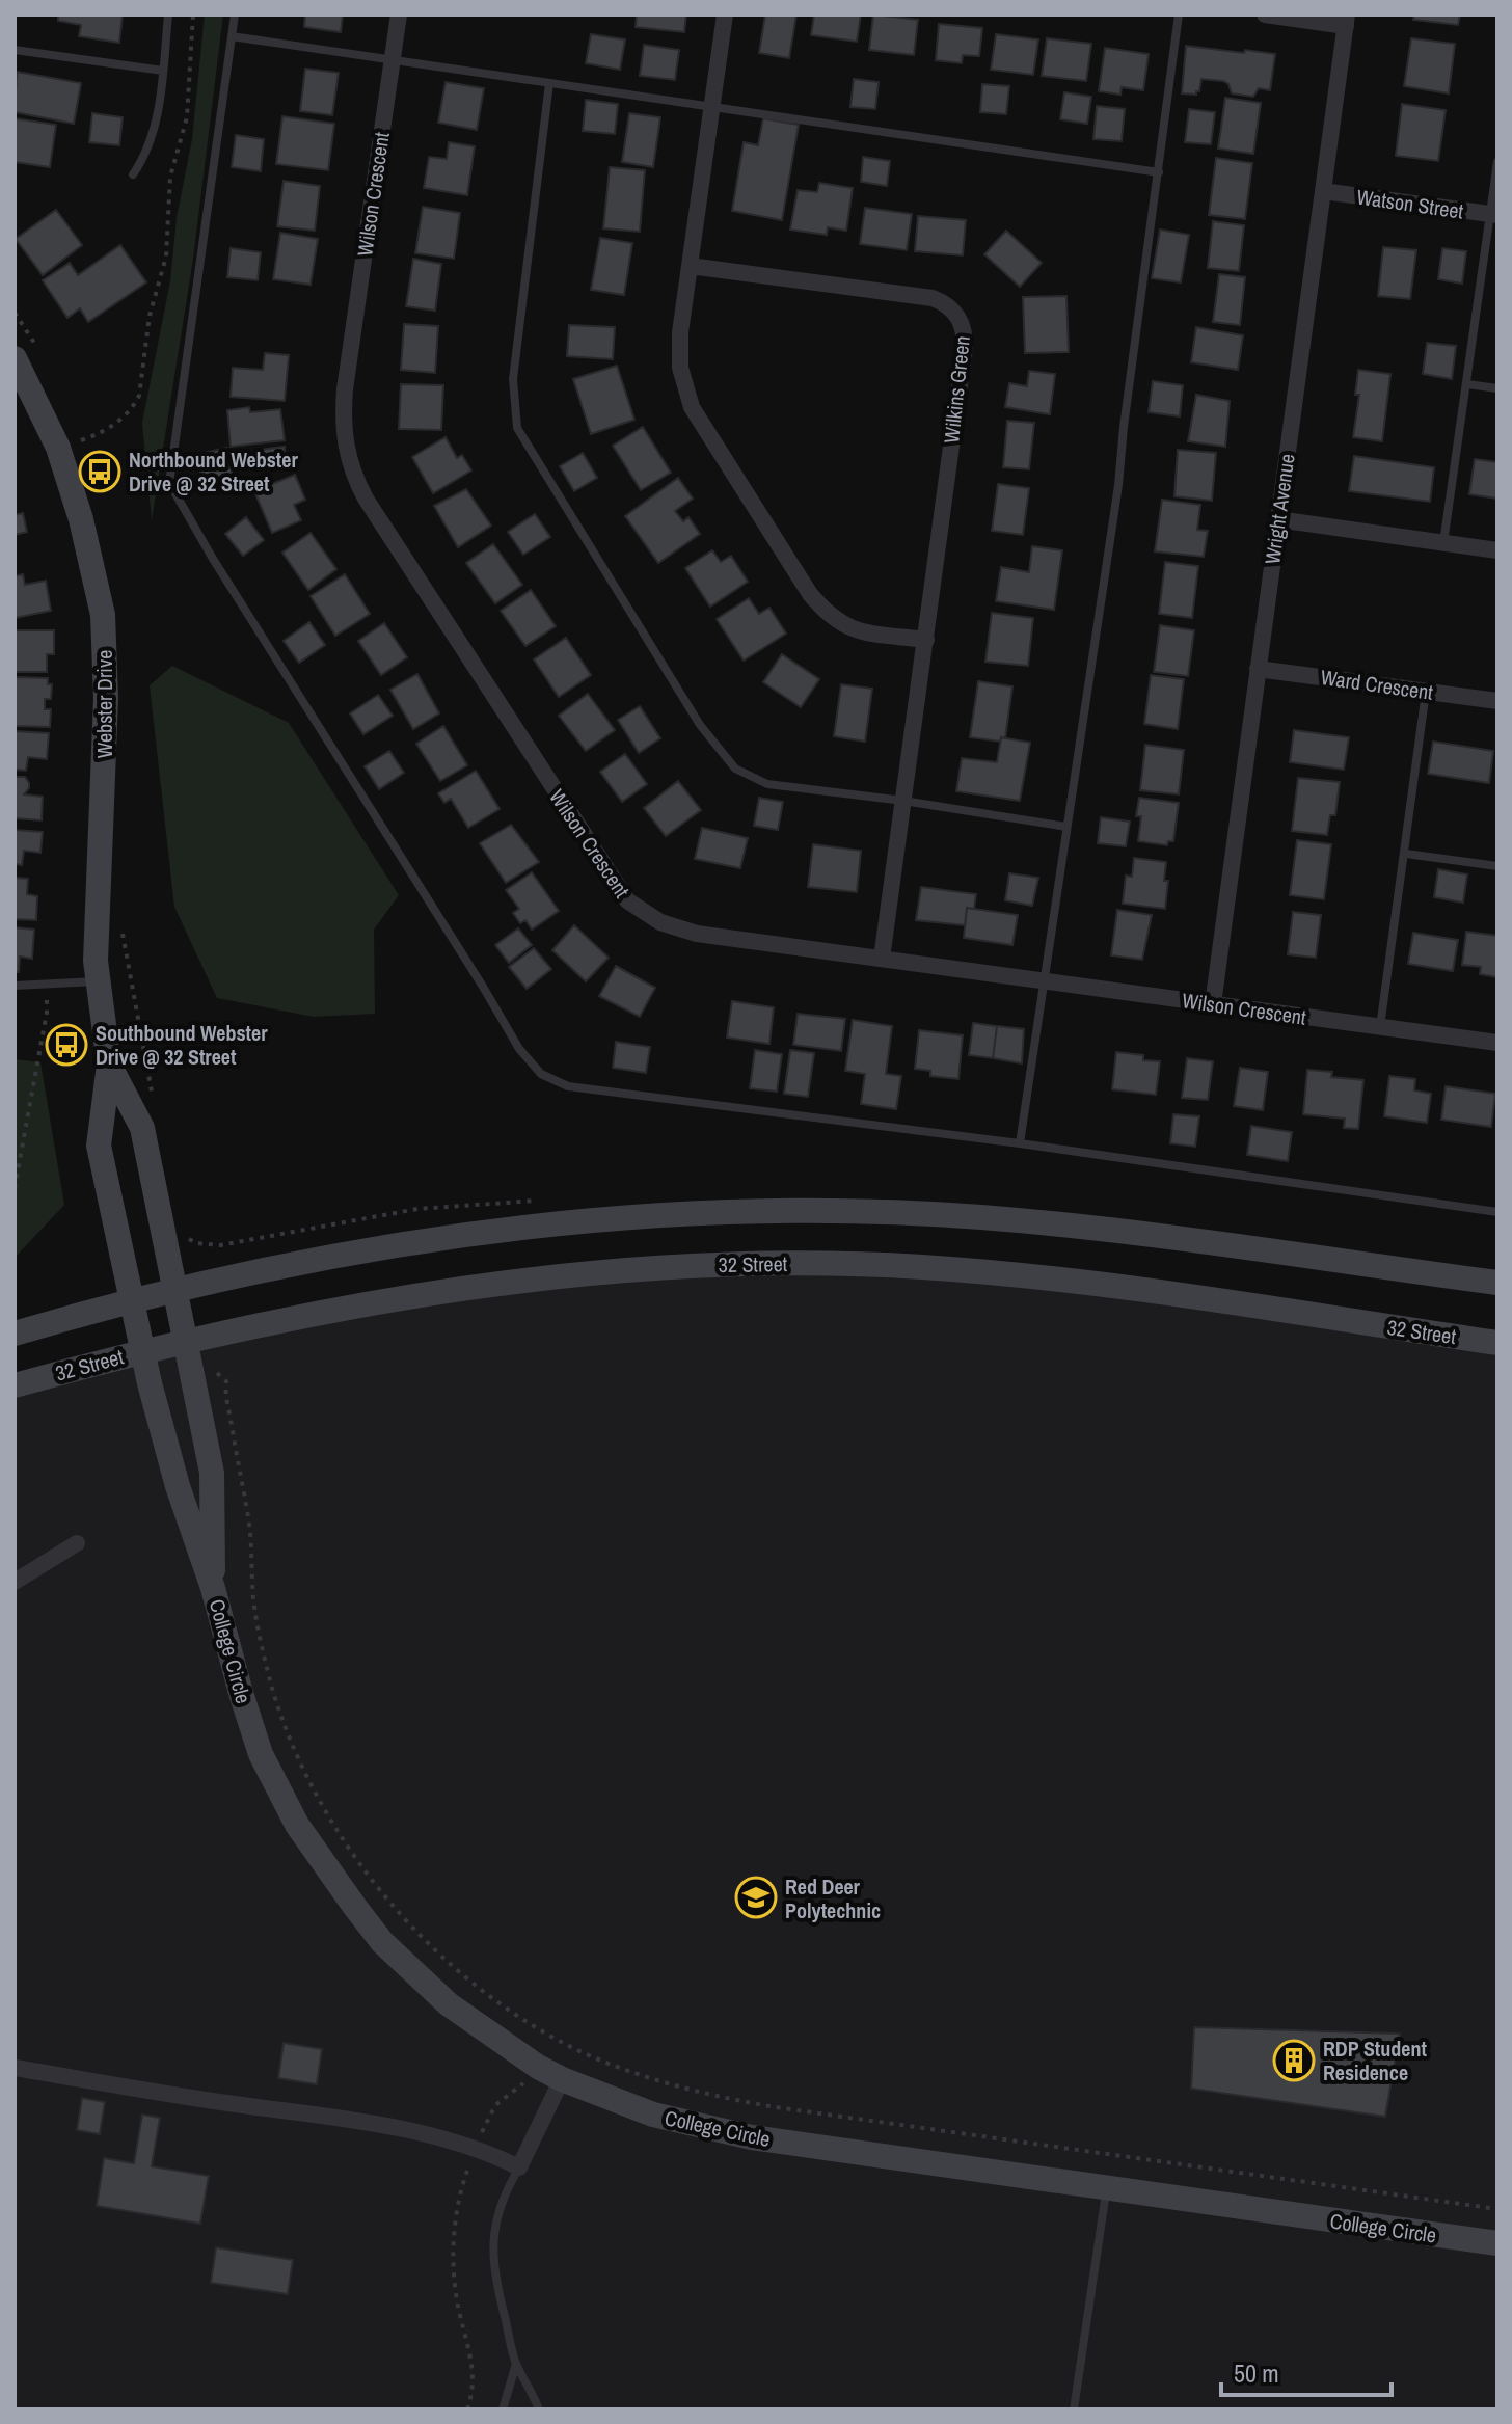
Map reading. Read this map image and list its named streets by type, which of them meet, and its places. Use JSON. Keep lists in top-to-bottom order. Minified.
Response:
{"streets":{"street":["Wilson Crescent","Watson Street","Wilkins Green","Wright Avenue","Ward Crescent","Webster Drive","32 Street","College Circle"]},"crossings":[["Wilson Crescent","Wilkins Green"],["Wilson Crescent","Wright Avenue"],["Watson Street","Wright Avenue"],["Wright Avenue","Ward Crescent"],["Webster Drive","College Circle"],["32 Street","College Circle"]],"places":{"bus stop":["Northbound Webster Drive @ 32 Street","Southbound Webster Drive @ 32 Street"],"school or university":["Red Deer Polytechnic"],"building":["RDP Student Residence"]},"scale_bar":"50 m"}
